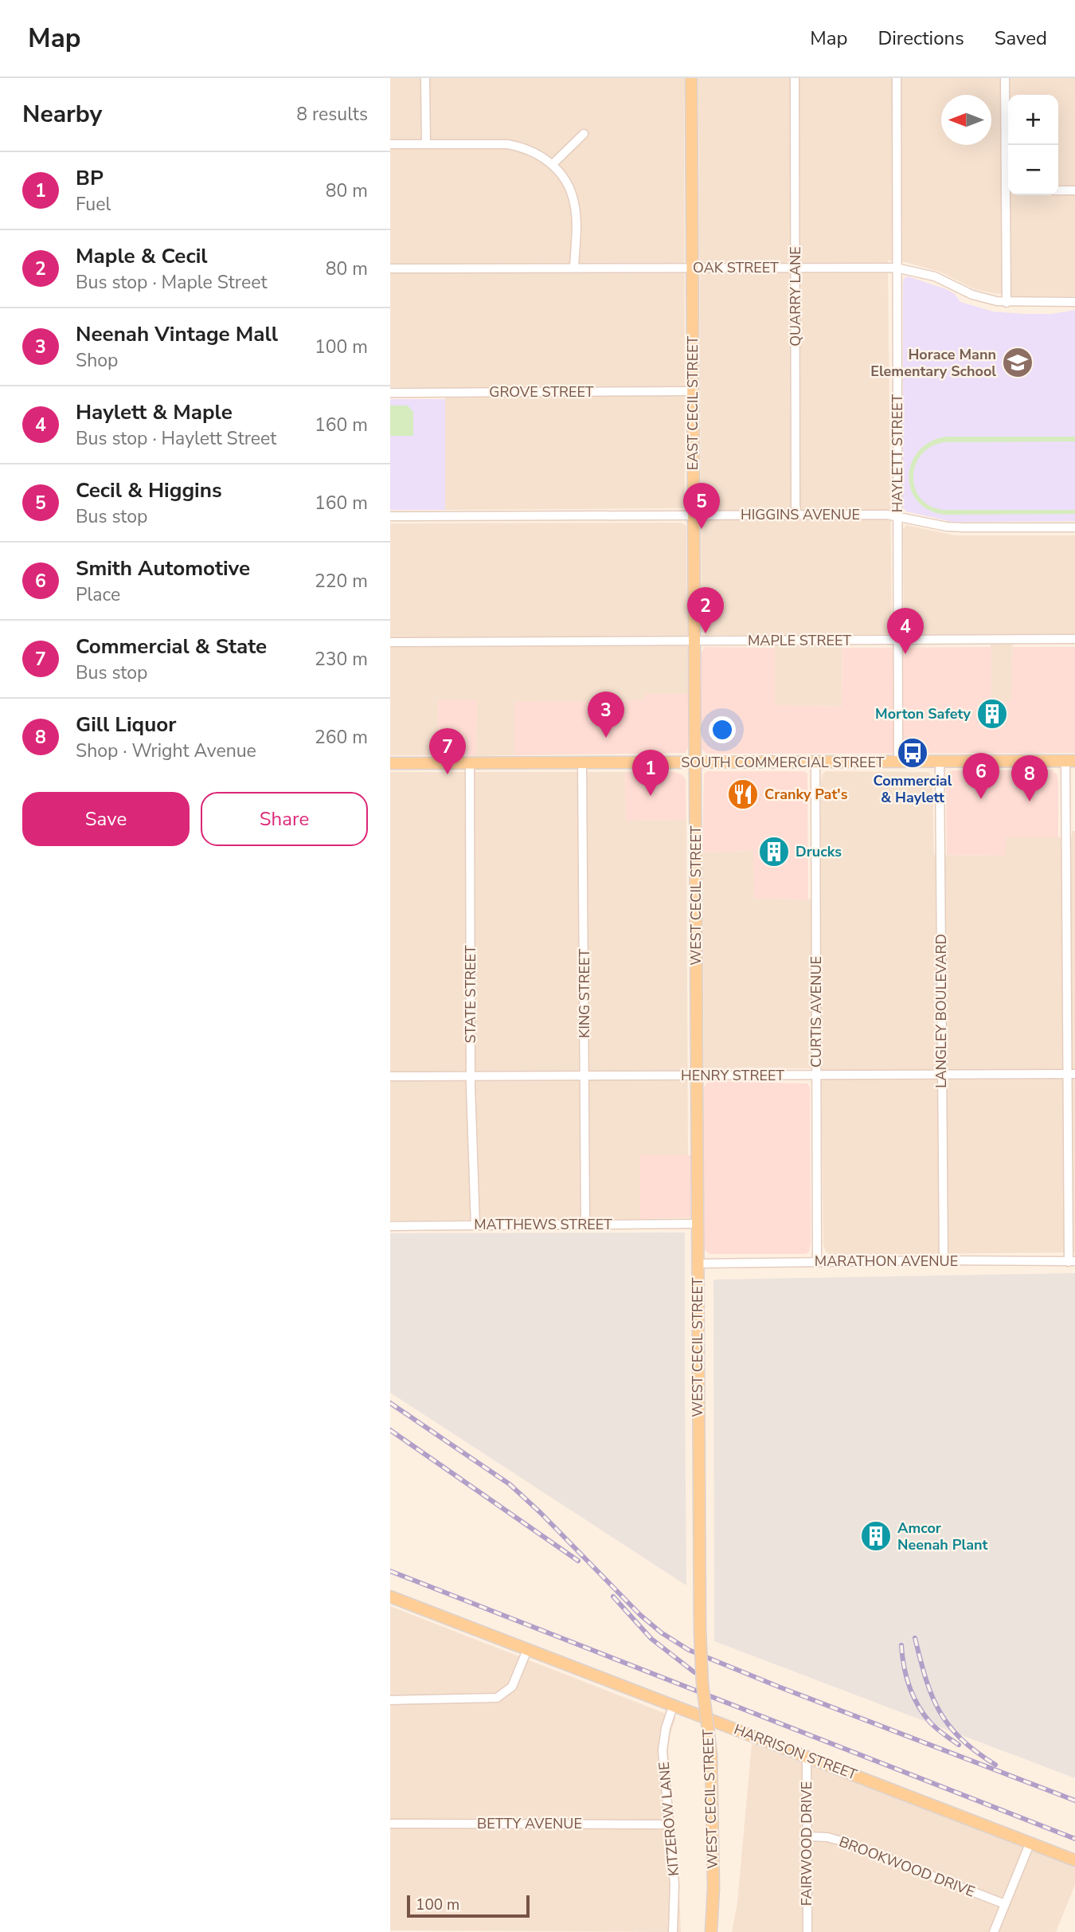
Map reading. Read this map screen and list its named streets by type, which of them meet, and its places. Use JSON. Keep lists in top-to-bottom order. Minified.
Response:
{"streets":{"main road":["EAST CECIL STREET","SOUTH COMMERCIAL STREET","WEST CECIL STREET","HARRISON STREET"],"street":["OAK STREET","QUARRY LANE","GROVE STREET","HAYLETT STREET","HIGGINS AVENUE","MAPLE STREET","KING STREET","STATE STREET","LANGLEY BOULEVARD","CURTIS AVENUE","HENRY STREET","MATTHEWS STREET","MARATHON AVENUE","KITZEROW LANE","BETTY AVENUE","FAIRWOOD DRIVE","BROOKWOOD DRIVE"]},"crossings":[["OAK STREET","QUARRY LANE"],["OAK STREET","EAST CECIL STREET"],["OAK STREET","HAYLETT STREET"],["QUARRY LANE","HIGGINS AVENUE"],["GROVE STREET","EAST CECIL STREET"],["EAST CECIL STREET","HIGGINS AVENUE"],["EAST CECIL STREET","MAPLE STREET"],["EAST CECIL STREET","SOUTH COMMERCIAL STREET"],["EAST CECIL STREET","WEST CECIL STREET"],["HAYLETT STREET","HIGGINS AVENUE"],["HAYLETT STREET","MAPLE STREET"],["HAYLETT STREET","SOUTH COMMERCIAL STREET"],["SOUTH COMMERCIAL STREET","WEST CECIL STREET"],["SOUTH COMMERCIAL STREET","KING STREET"],["SOUTH COMMERCIAL STREET","STATE STREET"],["SOUTH COMMERCIAL STREET","LANGLEY BOULEVARD"],["SOUTH COMMERCIAL STREET","CURTIS AVENUE"],["WEST CECIL STREET","HENRY STREET"],["WEST CECIL STREET","MATTHEWS STREET"],["WEST CECIL STREET","MARATHON AVENUE"],["KING STREET","HENRY STREET"],["KING STREET","MATTHEWS STREET"],["STATE STREET","HENRY STREET"],["STATE STREET","MATTHEWS STREET"],["LANGLEY BOULEVARD","HENRY STREET"],["LANGLEY BOULEVARD","MARATHON AVENUE"],["CURTIS AVENUE","HENRY STREET"],["CURTIS AVENUE","MARATHON AVENUE"],["HARRISON STREET","KITZEROW LANE"],["HARRISON STREET","FAIRWOOD DRIVE"],["KITZEROW LANE","BETTY AVENUE"],["FAIRWOOD DRIVE","BROOKWOOD DRIVE"]],"places":{"school or university":["Horace Mann Elementary School"],"building":["Morton Safety","Drucks","Amcor Neenah Plant"],"bus stop":["Commercial & Haylett"],"restaurant":["Cranky Pat's"]},"scale_bar":"100 m","north":"left","page":{"header":"Map","nav":["Map","Directions","Saved"],"heading":["Nearby","8 results"],"map_buttons":["+","−"],"list":[{"mark":"1","name":"BP","note":"Fuel","value":"80 m"},{"mark":"2","name":"Maple & Cecil","note":"Bus stop · Maple Street","value":"80 m"},{"mark":"3","name":"Neenah Vintage Mall","note":"Shop","value":"100 m"},{"mark":"4","name":"Haylett & Maple","note":"Bus stop · Haylett Street","value":"160 m"},{"mark":"5","name":"Cecil & Higgins","note":"Bus stop","value":"160 m"},{"mark":"6","name":"Smith Automotive","note":"Place","value":"220 m"},{"mark":"7","name":"Commercial & State","note":"Bus stop","value":"230 m"},{"mark":"8","name":"Gill Liquor","note":"Shop · Wright Avenue","value":"260 m"}],"pins":["5","2","4","3","7","1","6","8"],"buttons":["Save","Share"],"scale":"100 m"}}
